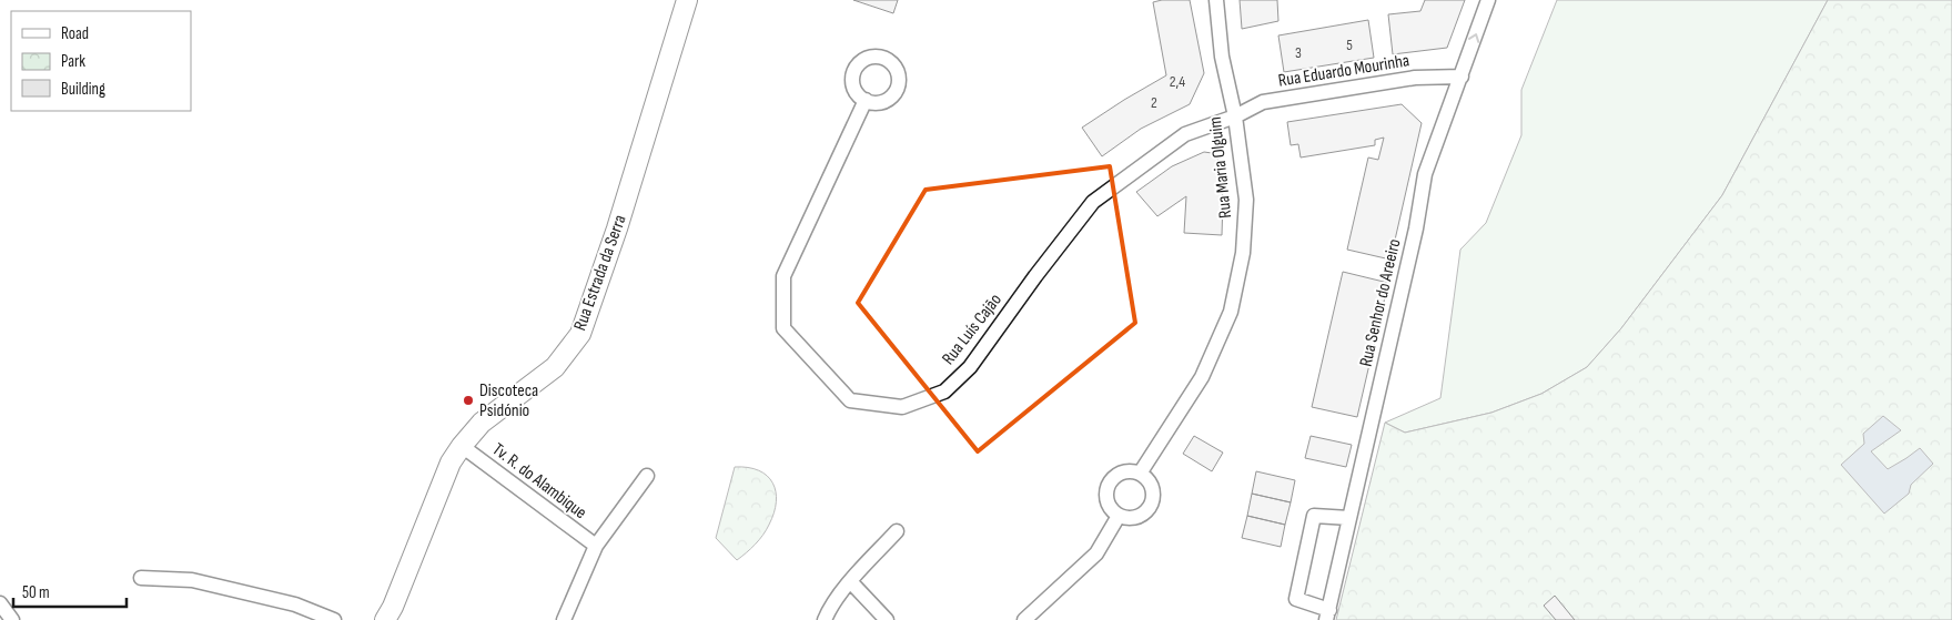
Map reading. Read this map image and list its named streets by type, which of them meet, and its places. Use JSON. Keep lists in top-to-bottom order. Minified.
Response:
{"streets":{"street":["Rua Eduardo Mourinha","Rua Maria Olguim","Rua Estrada da Serra","Rua Senhor do Areeiro","Rua Luís Cajão","Tv. R. do Alambique"]},"crossings":[["Rua Eduardo Mourinha","Rua Maria Olguim"],["Rua Eduardo Mourinha","Rua Senhor do Areeiro"],["Rua Eduardo Mourinha","Rua Luís Cajão"],["Rua Maria Olguim","Rua Luís Cajão"],["Rua Estrada da Serra","Tv. R. do Alambique"]],"places":["Discoteca Psidónio"],"house_numbers":["5","3","2,4","2"],"legend":["Road","Park","Building"],"scale_bar":"50 m"}
